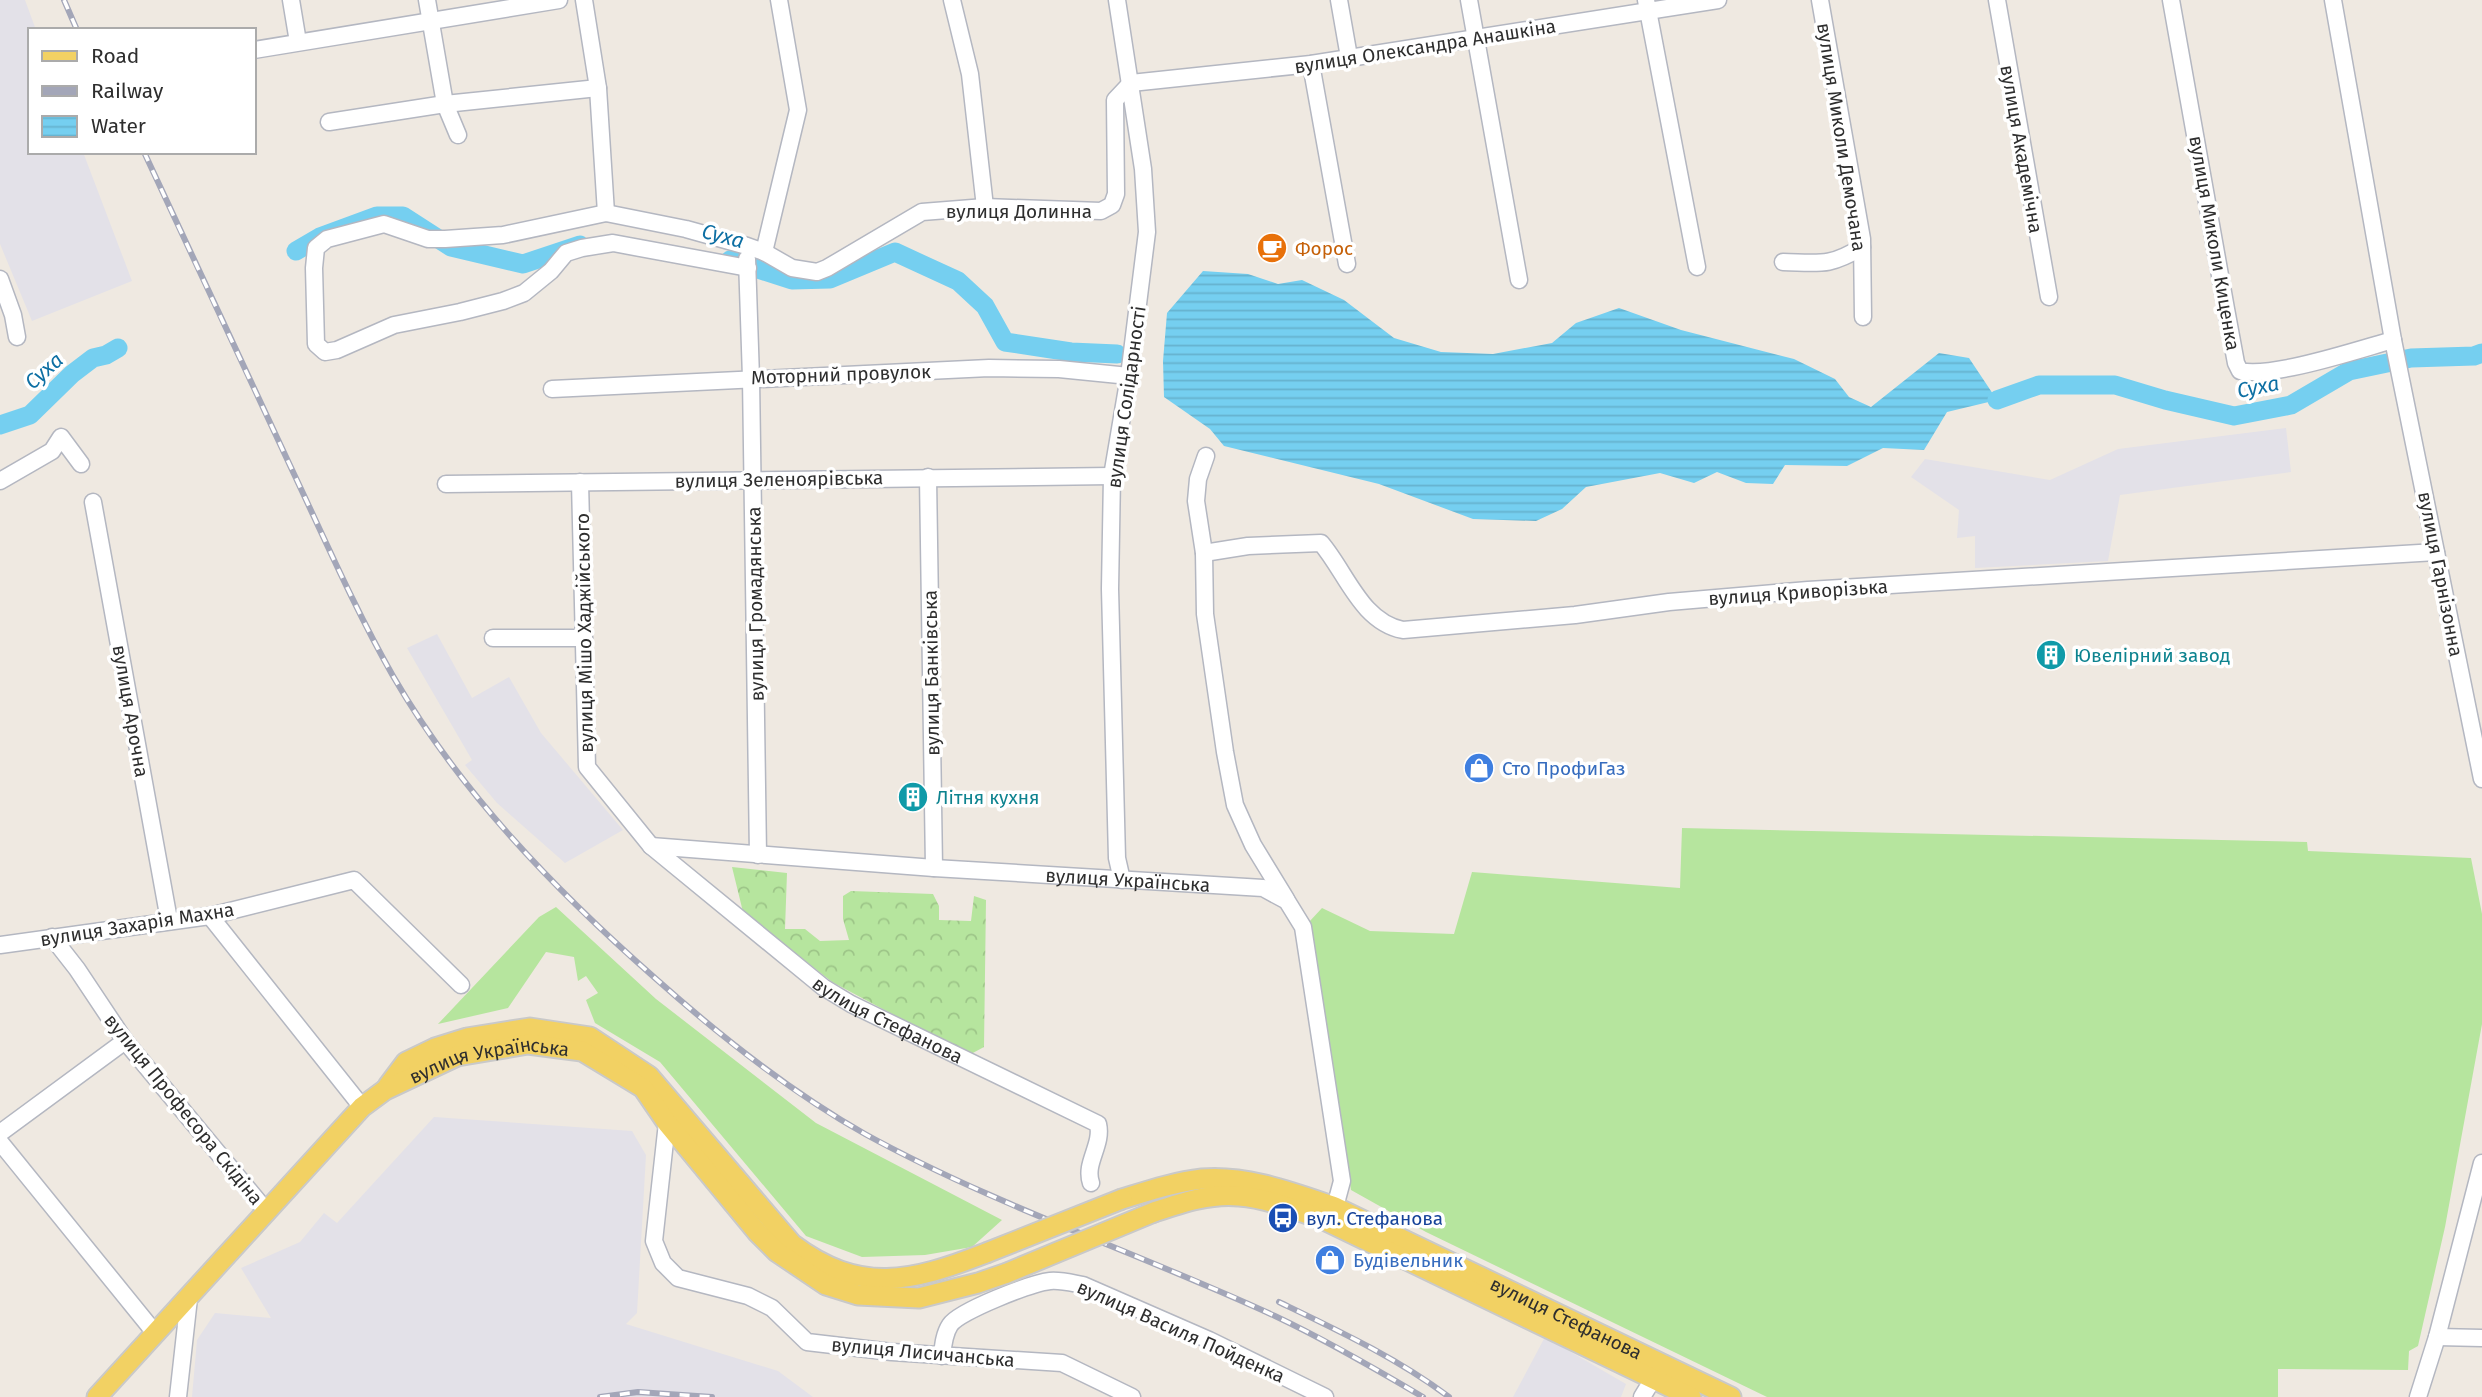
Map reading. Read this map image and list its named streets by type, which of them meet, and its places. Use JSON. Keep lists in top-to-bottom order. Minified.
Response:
{"streets":{"main road":["вулиця Українська","вулиця Стефанова"],"street":["вулиця Олександра Анашкіна","вулиця Миколи Демочана","вулиця Академічна","вулиця Долинна","вулиця Миколи Киценка","Моторний провулок","вулиця Солідарності","вулиця Зеленоярівська","вулиця Гарнізонна","вулиця Криворізька","вулиця Громадянська","вулиця Мішо Хаджійського","вулиця Банківська","вулиця Арочна","вулиця Захарія Махна","вулиця Професора Скідіна","вулиця Василя Пойденка","вулиця Лисичанська"]},"crossings":[["вулиця Олександра Анашкіна","вулиця Долинна"],["вулиця Олександра Анашкіна","вулиця Солідарності"],["вулиця Долинна","вулиця Солідарності"],["вулиця Долинна","вулиця Громадянська"],["вулиця Миколи Киценка","вулиця Гарнізонна"],["Моторний провулок","вулиця Солідарності"],["Моторний провулок","вулиця Громадянська"],["вулиця Солідарності","вулиця Зеленоярівська"],["вулиця Солідарності","вулиця Українська"],["вулиця Зеленоярівська","вулиця Громадянська"],["вулиця Зеленоярівська","вулиця Мішо Хаджійського"],["вулиця Зеленоярівська","вулиця Банківська"],["вулиця Гарнізонна","вулиця Криворізька"],["вулиця Громадянська","вулиця Українська"],["вулиця Мішо Хаджійського","вулиця Українська"],["вулиця Мішо Хаджійського","вулиця Стефанова"],["вулиця Банківська","вулиця Українська"],["вулиця Арочна","вулиця Захарія Махна"],["вулиця Українська","вулиця Стефанова"],["вулиця Українська","вулиця Професора Скідіна"],["вулиця Українська","вулиця Лисичанська"],["вулиця Захарія Махна","вулиця Професора Скідіна"],["вулиця Василя Пойденка","вулиця Лисичанська"]],"water":["Суха"],"places":{"cafe":["Форос"],"building":["Ювелірний завод","Літня кухня"],"shop":["Сто ПрофиГаз","Будівельник"],"bus stop":["вул. Стефанова"]},"legend":["Road","Railway","Water"]}
